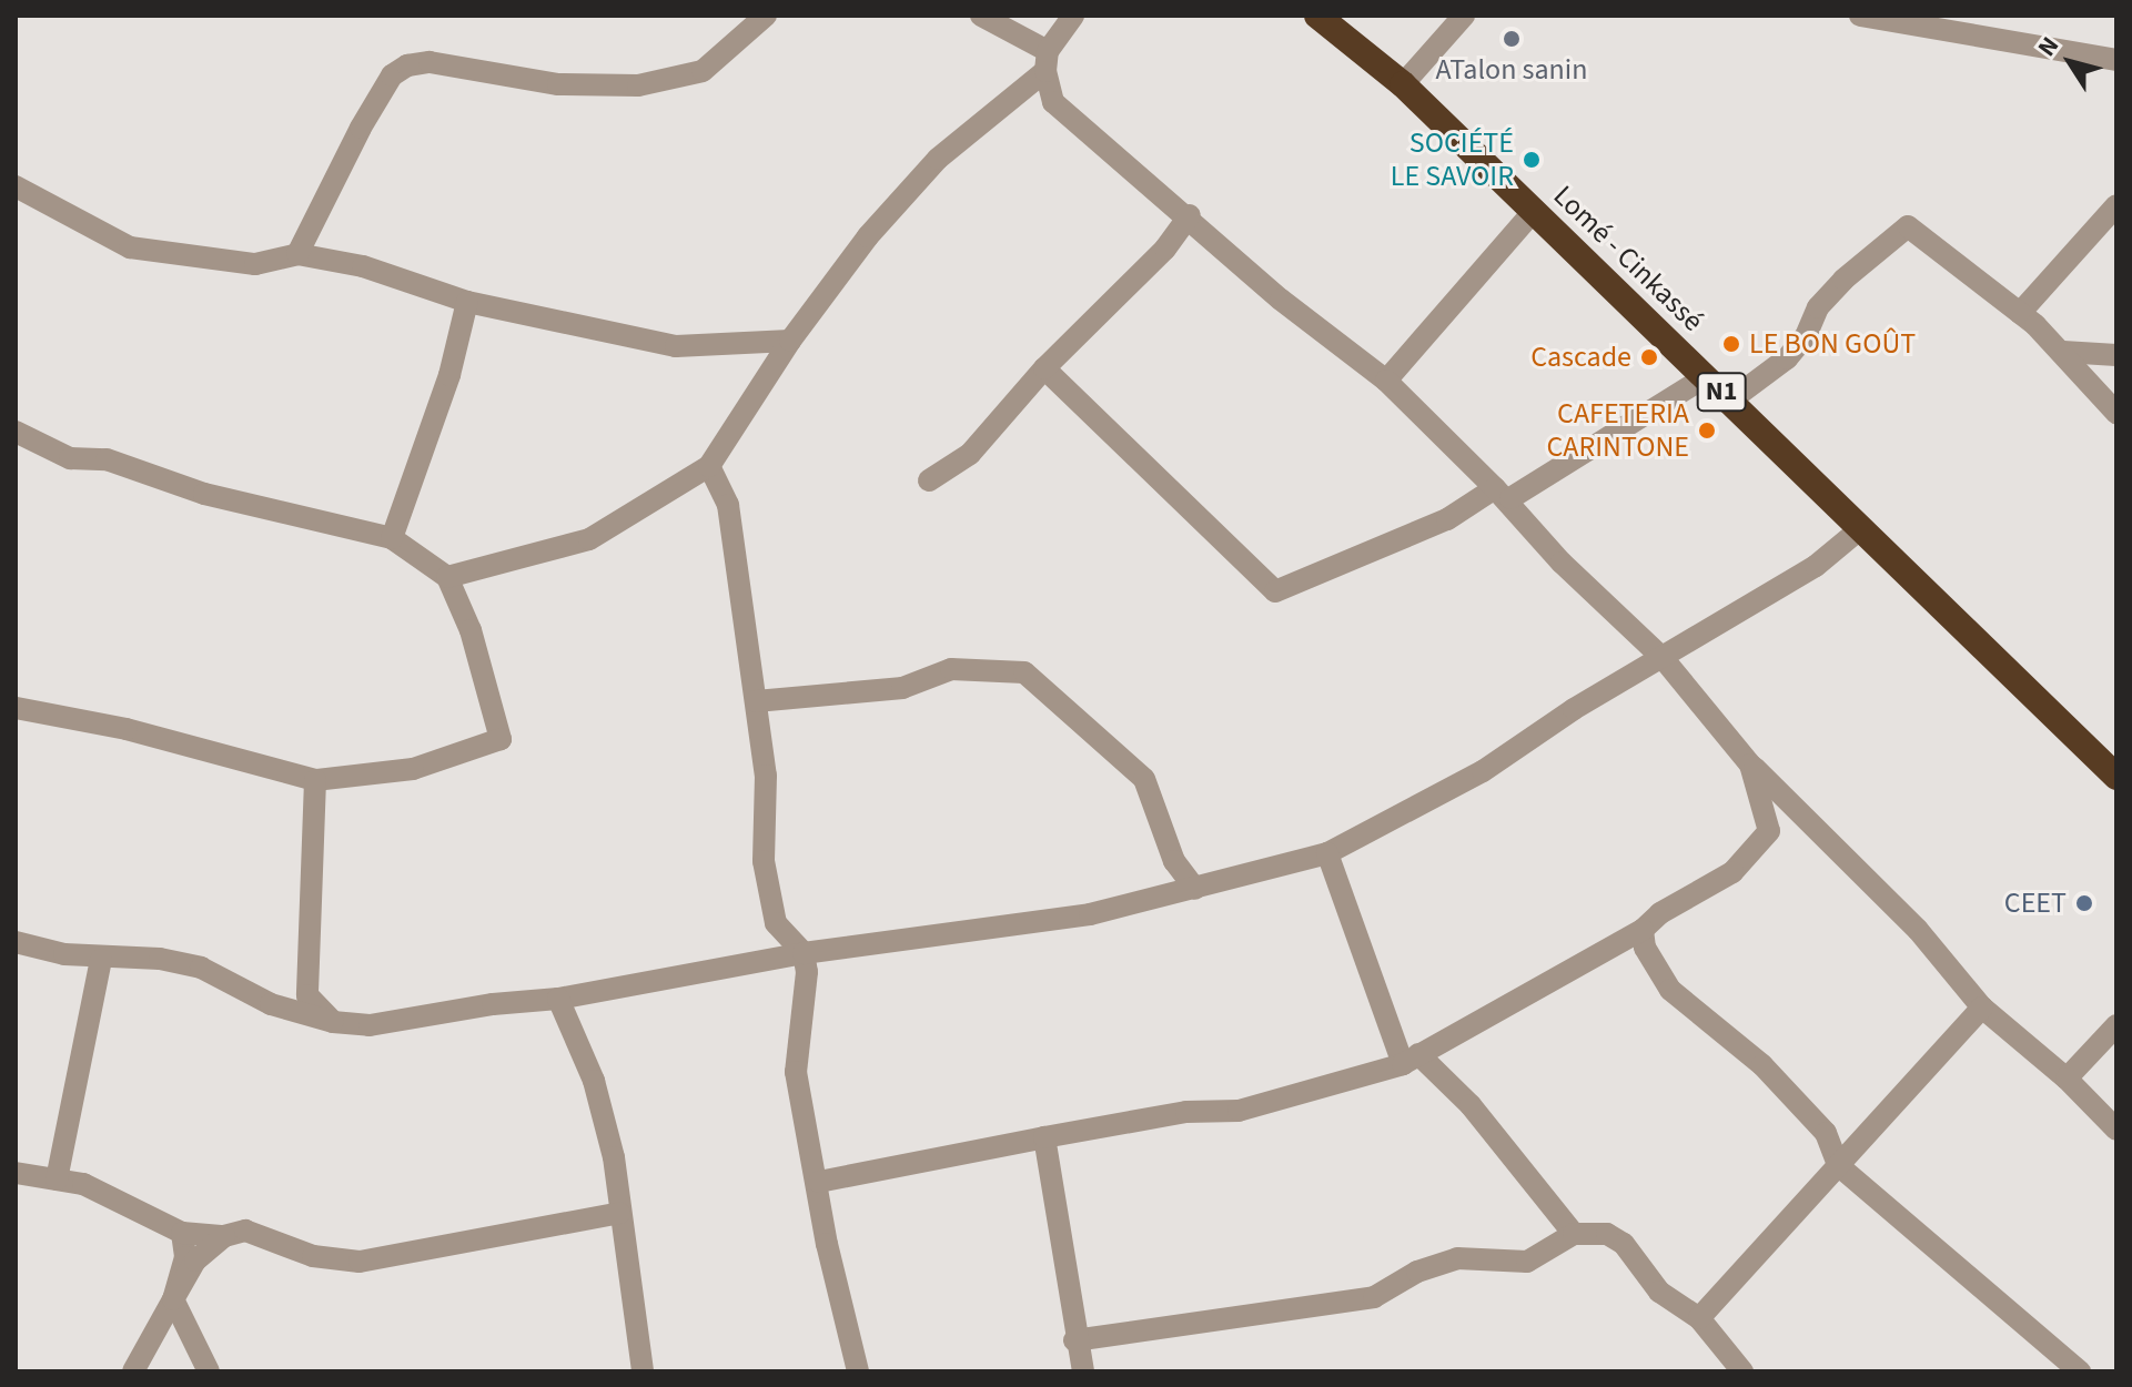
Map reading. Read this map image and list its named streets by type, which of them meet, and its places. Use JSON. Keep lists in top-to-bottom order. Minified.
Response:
{"streets":{"highway":["Lomé - Cinkassé","N1"]},"places":["ATalon sanin","SOCIÉTÉ LE SAVOIR","LE BON GOÛT","Cascade","CAFETERIA CARINTONE","CEET"],"north":"top left"}
